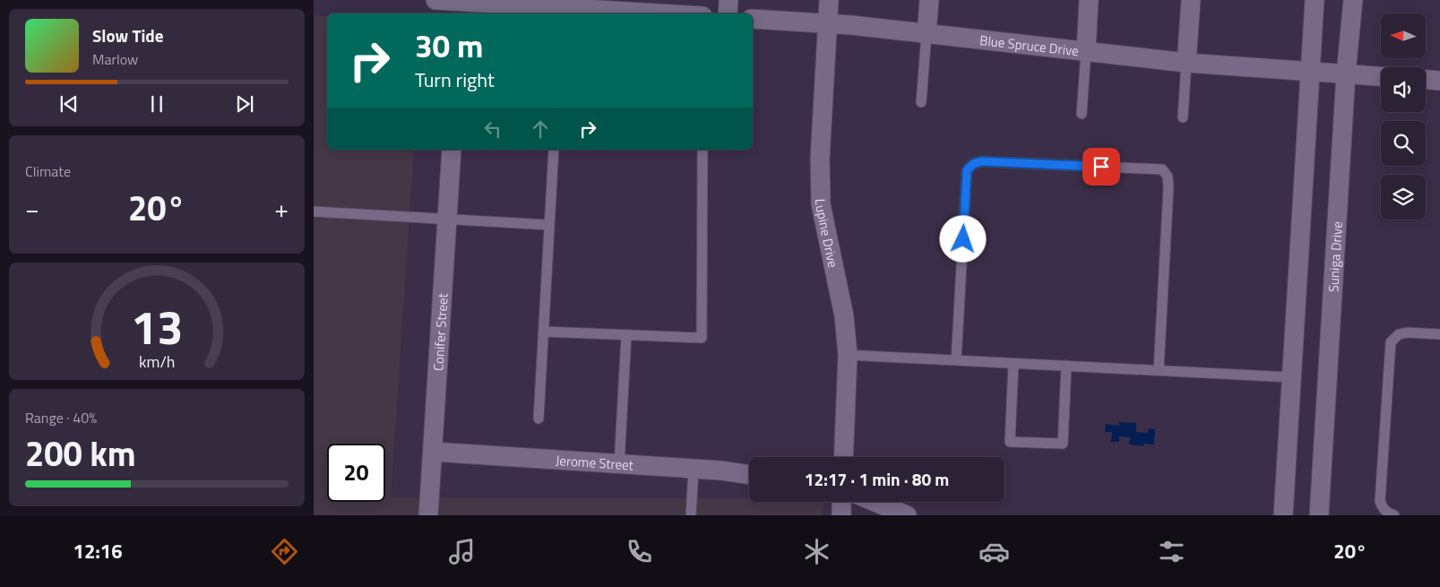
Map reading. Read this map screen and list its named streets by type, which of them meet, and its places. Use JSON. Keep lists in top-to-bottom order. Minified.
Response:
{"streets":{"street":["Blue Spruce Drive","Lupine Drive","Suniga Drive","Conifer Street","Jerome Street"]},"crossings":[["Blue Spruce Drive","Lupine Drive"],["Blue Spruce Drive","Suniga Drive"],["Conifer Street","Jerome Street"]],"north":"left","page":{"turn":["30 m","Turn right"],"song":["Slow Tide","Marlow"],"tile":["Climate",["Range · 40%","200 km"]],"heat":["−","20°","+"],"limit":"20","trip":"12:17 · 1 min · 80 m","tabs":["12:16","20°"],"gauge":["13","km/h"]}}
